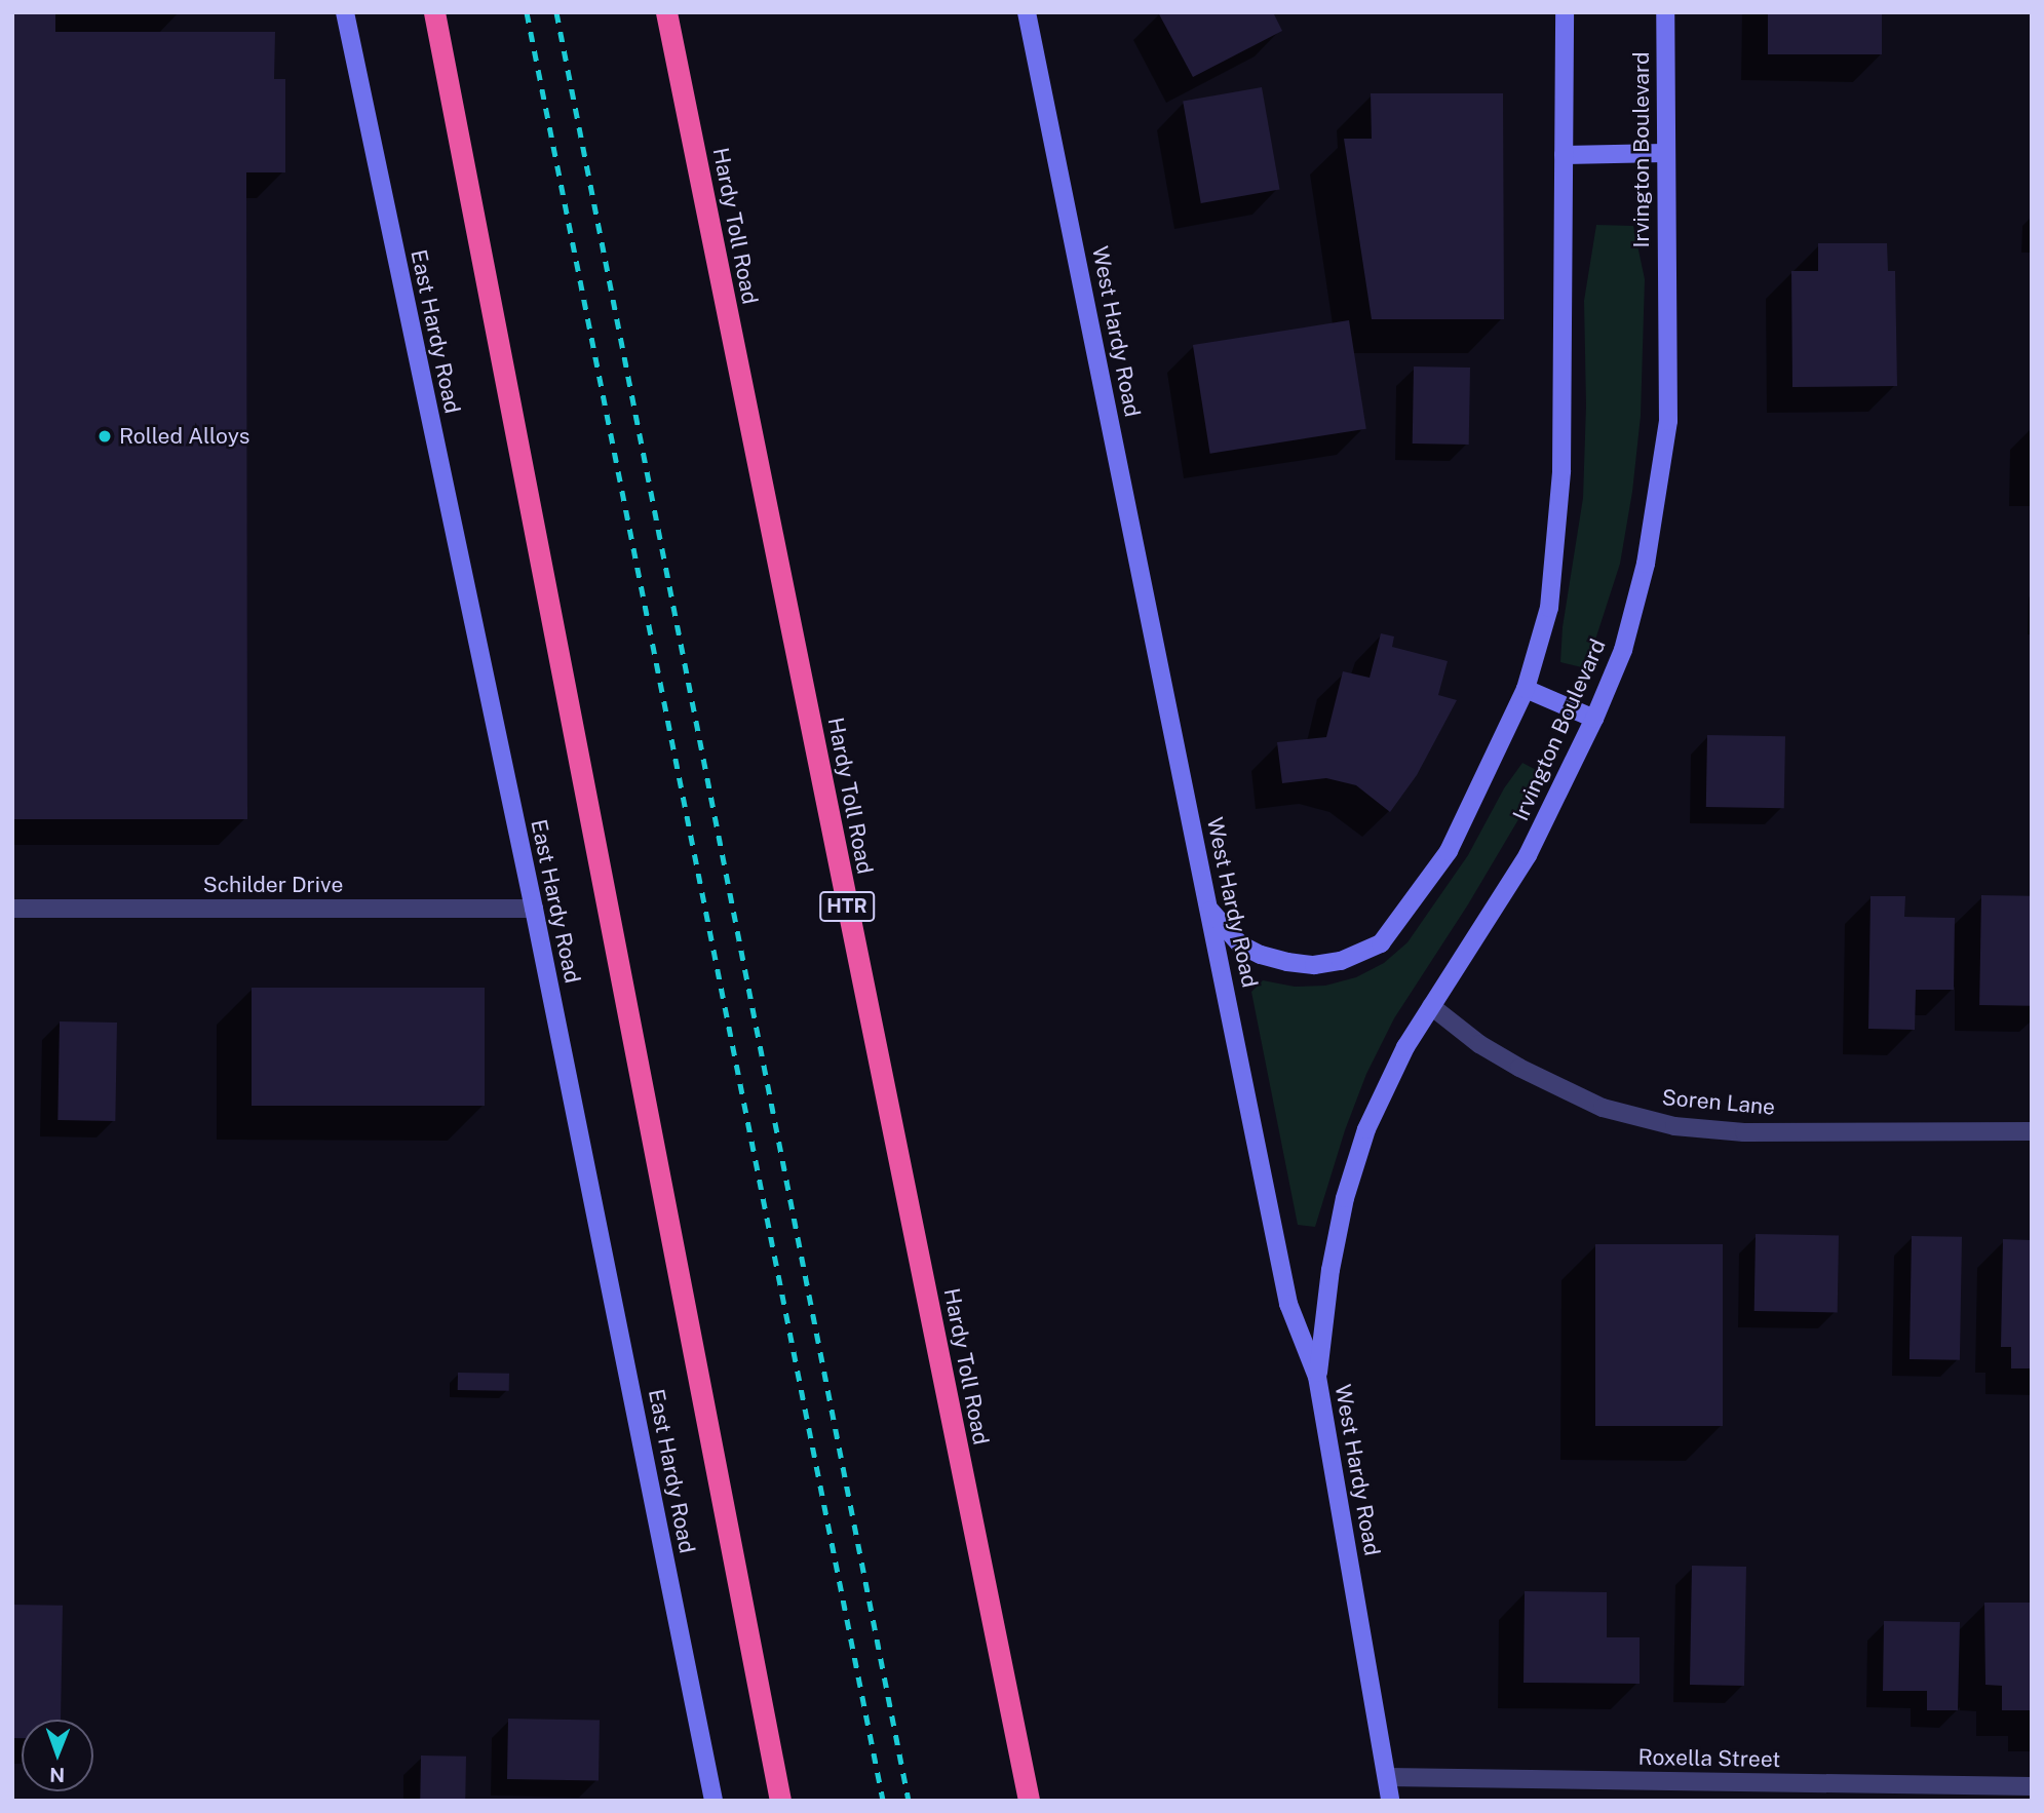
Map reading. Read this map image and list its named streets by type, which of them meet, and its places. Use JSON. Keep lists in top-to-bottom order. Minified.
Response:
{"streets":{"highway":["Hardy Toll Road","HTR"],"main road":["Irvington Boulevard","East Hardy Road","West Hardy Road"],"street":["Schilder Drive","Soren Lane","Roxella Street"]},"crossings":[["Irvington Boulevard","West Hardy Road"],["Irvington Boulevard","Soren Lane"],["East Hardy Road","Schilder Drive"],["West Hardy Road","Roxella Street"]],"places":["Rolled Alloys"],"north":"bottom"}
